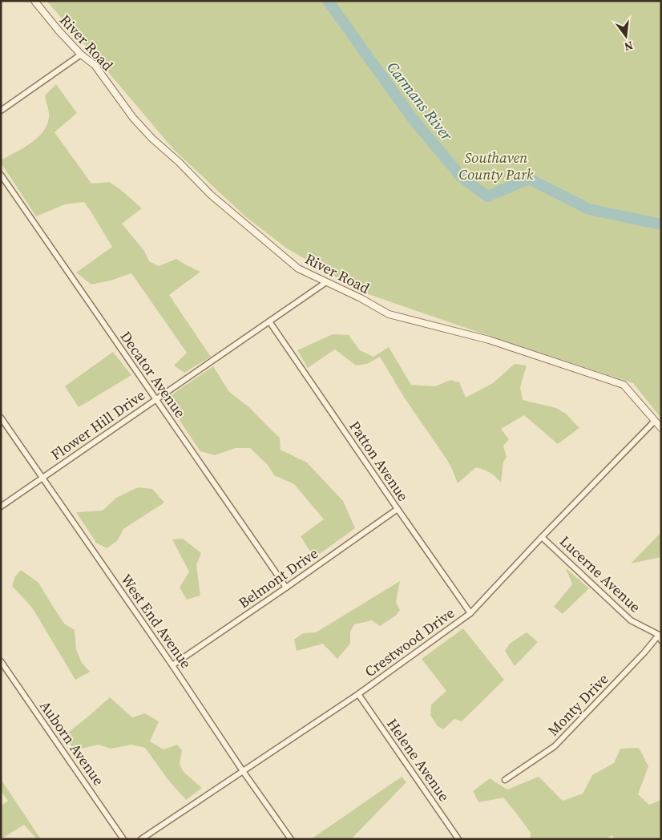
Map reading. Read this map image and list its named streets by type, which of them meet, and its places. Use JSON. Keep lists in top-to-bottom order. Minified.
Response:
{"streets":{"street":["River Road","Decator Avenue","Flower Hill Drive","Patton Avenue","Lucerne Avenue","Belmont Drive","West End Avenue","Crestwood Drive","Monty Drive","Auborn Avenue","Helene Avenue"]},"crossings":[["River Road","Flower Hill Drive"],["River Road","Crestwood Drive"],["Decator Avenue","Flower Hill Drive"],["Decator Avenue","Belmont Drive"],["Flower Hill Drive","Patton Avenue"],["Flower Hill Drive","West End Avenue"],["Patton Avenue","Belmont Drive"],["Patton Avenue","Crestwood Drive"],["Lucerne Avenue","Crestwood Drive"],["Lucerne Avenue","Monty Drive"],["Belmont Drive","West End Avenue"],["West End Avenue","Crestwood Drive"],["Crestwood Drive","Helene Avenue"]],"water":["Carmans River"],"parks":["Southaven County Park"],"north":"bottom"}
